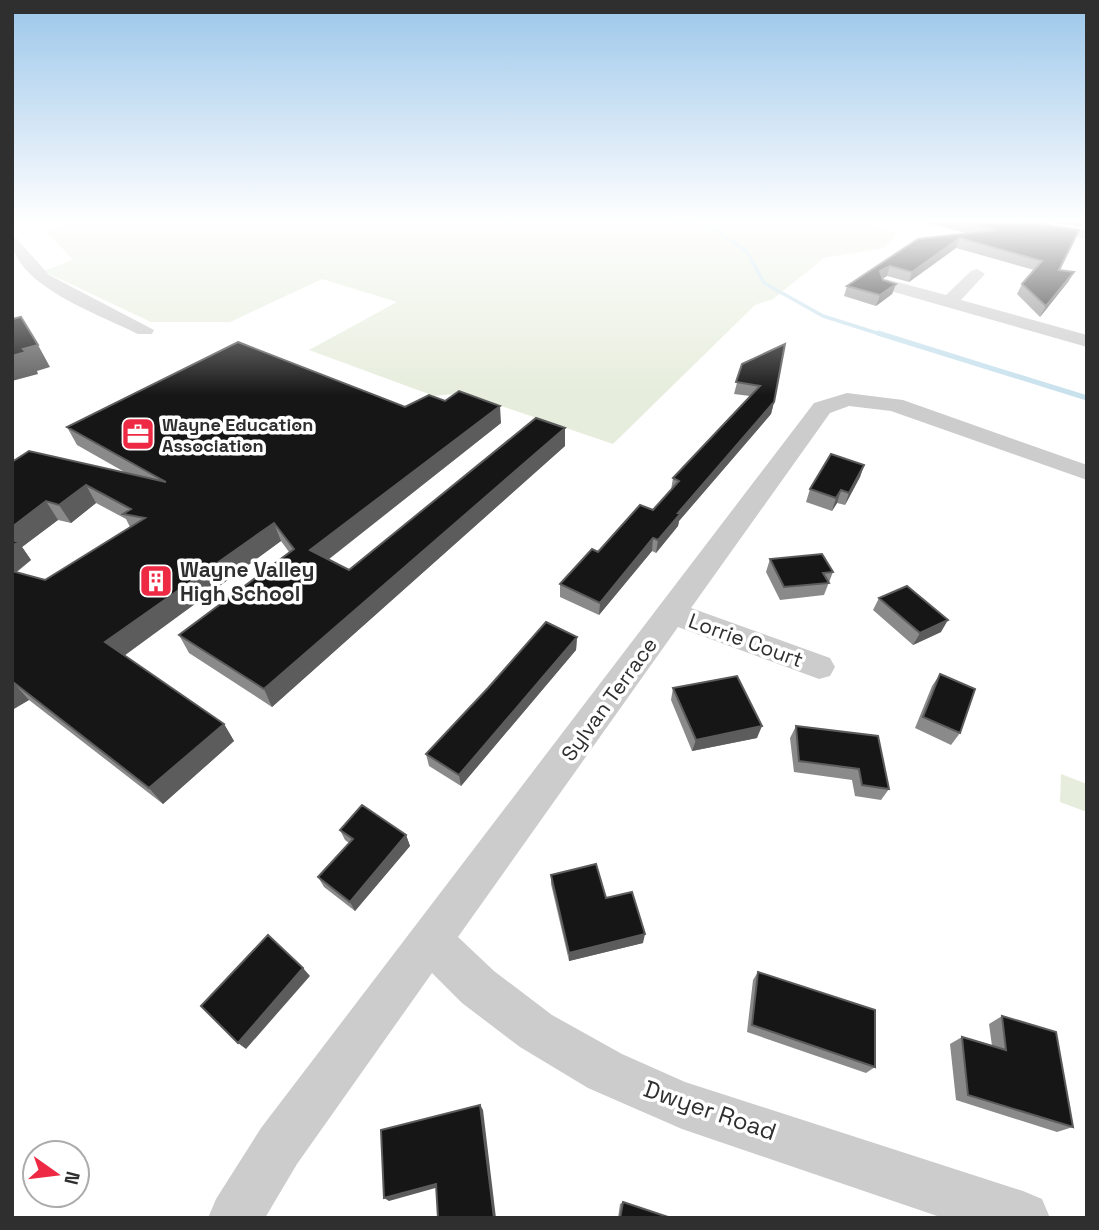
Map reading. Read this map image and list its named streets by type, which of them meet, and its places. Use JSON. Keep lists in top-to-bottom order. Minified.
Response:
{"streets":{"street":["Lorrie Court","Sylvan Terrace","Dwyer Road"]},"crossings":[["Lorrie Court","Sylvan Terrace"],["Sylvan Terrace","Dwyer Road"]],"places":{"office":["Wayne Education Association"],"building":["Wayne Valley High School"]},"north":"right"}
